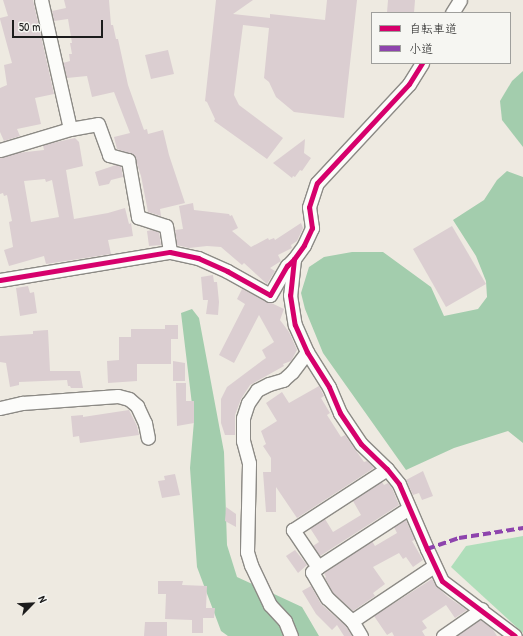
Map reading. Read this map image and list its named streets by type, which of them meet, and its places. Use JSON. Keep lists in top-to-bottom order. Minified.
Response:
{"legend":["自転車道","小道"],"scale_bar":"50 m","north":"top right"}
